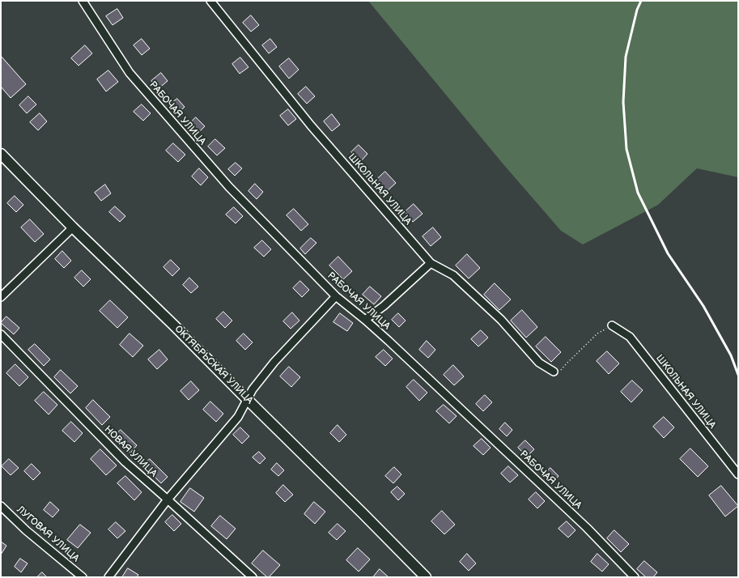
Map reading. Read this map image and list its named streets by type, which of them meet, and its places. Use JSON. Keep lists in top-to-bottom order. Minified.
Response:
{"streets":{"street":["РАБОЧАЯ УЛИЦА","ШКОЛЬНАЯ УЛИЦА","ОКТЯБРЬСКАЯ УЛИЦА","НОВАЯ УЛИЦА","ЛУГОВАЯ УЛИЦА"]}}
